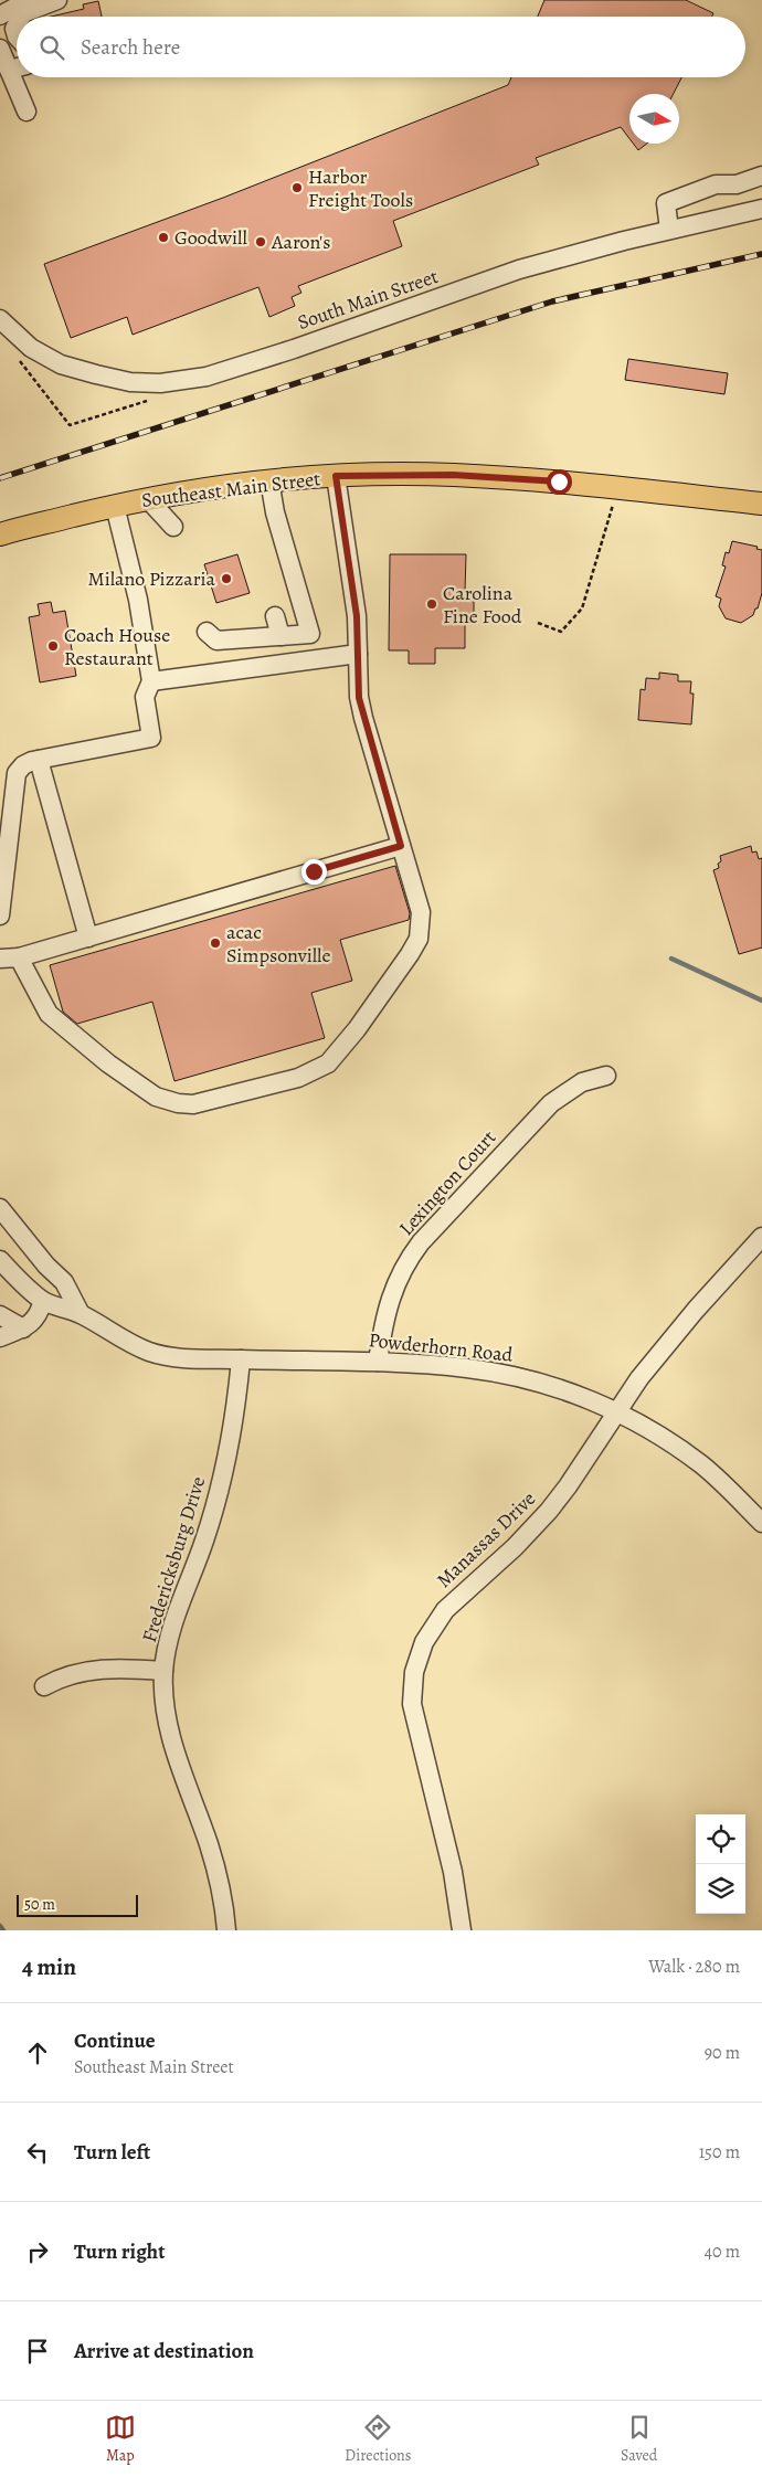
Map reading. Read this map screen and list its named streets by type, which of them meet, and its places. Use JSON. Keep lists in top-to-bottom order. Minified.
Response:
{"streets":{"main road":["Southeast Main Street"],"street":["South Main Street","Lexington Court","Powderhorn Road","Manassas Drive","Fredericksburg Drive"]},"crossings":[["Lexington Court","Powderhorn Road"],["Powderhorn Road","Manassas Drive"],["Powderhorn Road","Fredericksburg Drive"]],"places":["Harbor Freight Tools","Goodwill","Aaron's","Milano Pizzaria","Carolina Fine Food","Coach House Restaurant","acac Simpsonville"],"scale_bar":"50 m","north":"right","page":{"search":"Search here","scale":"50 m","heading":["4 min","Walk · 280 m"],"list":[["Continue","Southeast Main Street","90 m"],["Turn left","150 m"],["Turn right","40 m"],"Arrive at destination"],"nav":["Map","Directions","Saved"]}}
